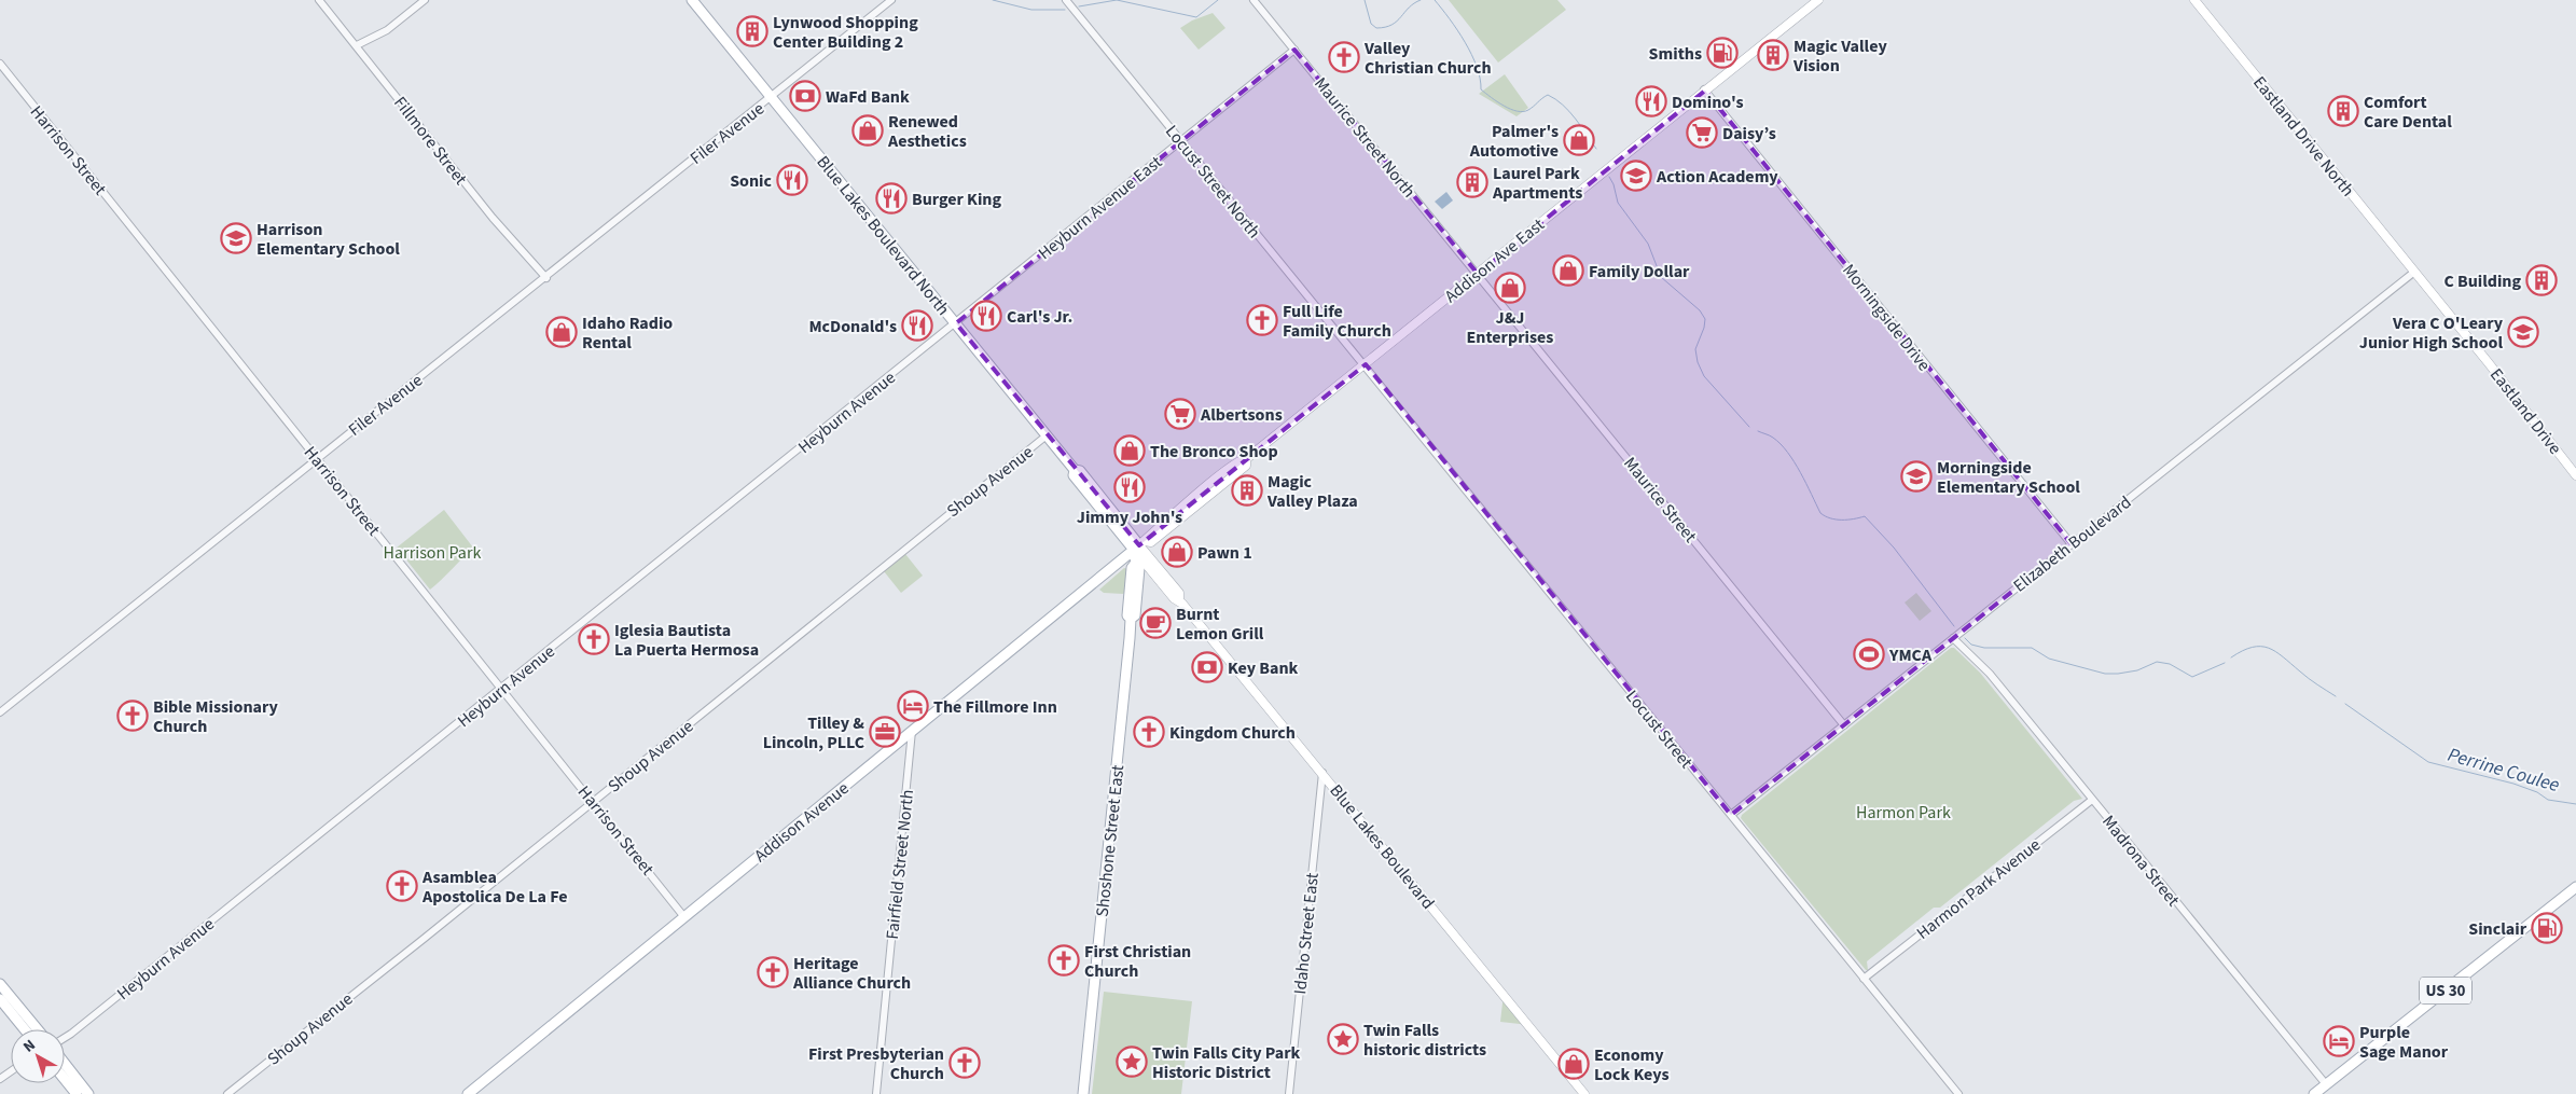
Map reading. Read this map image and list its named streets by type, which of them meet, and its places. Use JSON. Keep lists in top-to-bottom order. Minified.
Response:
{"streets":{"main road":["Eastland Drive North","Blue Lakes Boulevard North","Addison Ave East","Eastland Drive","Addison Avenue","Shoshone Street East","Blue Lakes Boulevard","US 30"],"street":["Filer Avenue","Maurice Street North","Fillmore Street","Harrison Street","Locust Street North","Heyburn Avenue East","Morningside Drive","Heyburn Avenue","Shoup Avenue","Maurice Street","Elizabeth Boulevard","Locust Street","Madrona Street","Fairfield Street North","Harmon Park Avenue","Idaho Street East"]},"crossings":[["Filer Avenue","Fillmore Street"],["Filer Avenue","Harrison Street"],["Filer Avenue","Blue Lakes Boulevard North"],["Eastland Drive North","Eastland Drive"],["Eastland Drive North","Elizabeth Boulevard"],["Maurice Street North","Heyburn Avenue East"],["Maurice Street North","Addison Ave East"],["Maurice Street North","Maurice Street"],["Harrison Street","Heyburn Avenue"],["Harrison Street","Shoup Avenue"],["Harrison Street","Addison Avenue"],["Locust Street North","Heyburn Avenue East"],["Locust Street North","Addison Ave East"],["Locust Street North","Locust Street"],["Heyburn Avenue East","Blue Lakes Boulevard North"],["Heyburn Avenue East","Heyburn Avenue"],["Blue Lakes Boulevard North","Addison Ave East"],["Blue Lakes Boulevard North","Heyburn Avenue"],["Blue Lakes Boulevard North","Shoup Avenue"],["Blue Lakes Boulevard North","Addison Avenue"],["Blue Lakes Boulevard North","Shoshone Street East"],["Blue Lakes Boulevard North","Blue Lakes Boulevard"],["Addison Ave East","Morningside Drive"],["Addison Ave East","Maurice Street"],["Addison Ave East","Locust Street"],["Addison Ave East","Addison Avenue"],["Addison Ave East","Shoshone Street East"],["Addison Ave East","Blue Lakes Boulevard"],["Morningside Drive","Elizabeth Boulevard"],["Eastland Drive","Elizabeth Boulevard"],["Maurice Street","Elizabeth Boulevard"],["Elizabeth Boulevard","Locust Street"],["Elizabeth Boulevard","Madrona Street"],["Locust Street","Harmon Park Avenue"],["Addison Avenue","Shoshone Street East"],["Addison Avenue","Blue Lakes Boulevard"],["Addison Avenue","Fairfield Street North"],["Shoshone Street East","Blue Lakes Boulevard"],["Blue Lakes Boulevard","Idaho Street East"],["Madrona Street","Harmon Park Avenue"],["Madrona Street","US 30"]],"water":["Perrine Coulee"],"parks":["Harrison Park","Harmon Park"],"places":{"building":["Lynwood Shopping Center Building 2","Magic Valley Vision","Comfort Care Dental","Laurel Park Apartments","C Building","Magic Valley Plaza"],"fuel station":["Smiths","Sinclair"],"church":["Valley Christian Church","Full Life Family Church","Iglesia Bautista La Puerta Hermosa","Bible Missionary Church","Kingdom Church","Asamblea Apostolica De La Fe","First Christian Church","Heritage Alliance Church","First Presbyterian Church"],"bank":["WaFd Bank","Key Bank"],"restaurant":["Domino's","Sonic","Burger King","Carl's Jr.","McDonald's","Jimmy John's"],"shop":["Renewed Aesthetics","Palmer's Automotive","Family Dollar","J&J Enterprises","Idaho Radio Rental","The Bronco Shop","Pawn 1","Economy Lock Keys"],"supermarket":["Daisy’s","Albertsons"],"school or university":["Action Academy","Harrison Elementary School","Vera C O'Leary Junior High School","Morningside Elementary School"],"cafe":["Burnt Lemon Grill"],"sports":["YMCA"],"hotel":["The Fillmore Inn","Purple Sage Manor"],"office":["Tilley & Lincoln, PLLC"],"place":["Twin Falls historic districts","Twin Falls City Park Historic District"]},"north":"top left"}
